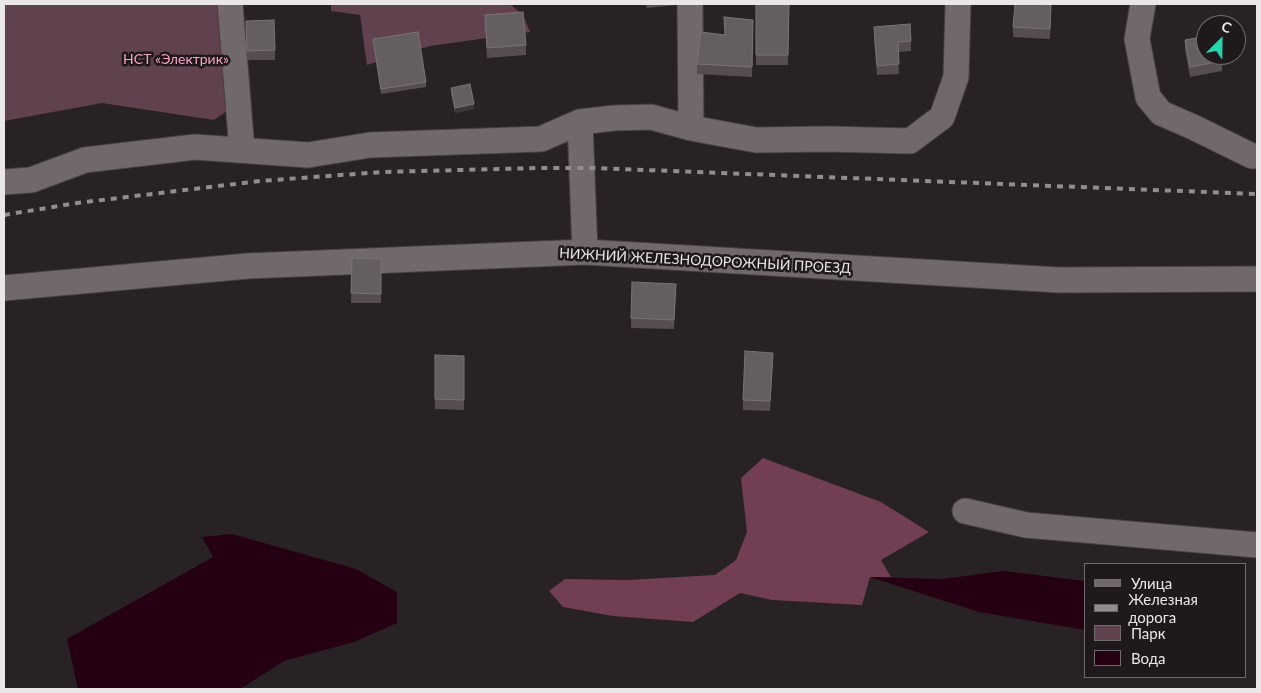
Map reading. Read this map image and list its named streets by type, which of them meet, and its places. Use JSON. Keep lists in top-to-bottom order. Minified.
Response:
{"streets":{"street":["НИЖНИЙ ЖЕЛЕЗНОДОРОЖНЫЙ ПРОЕЗД"]},"parks":["НСТ «Электрик»"],"legend":["Улица","Железная дорога","Парк","Вода"],"north":"top right"}
